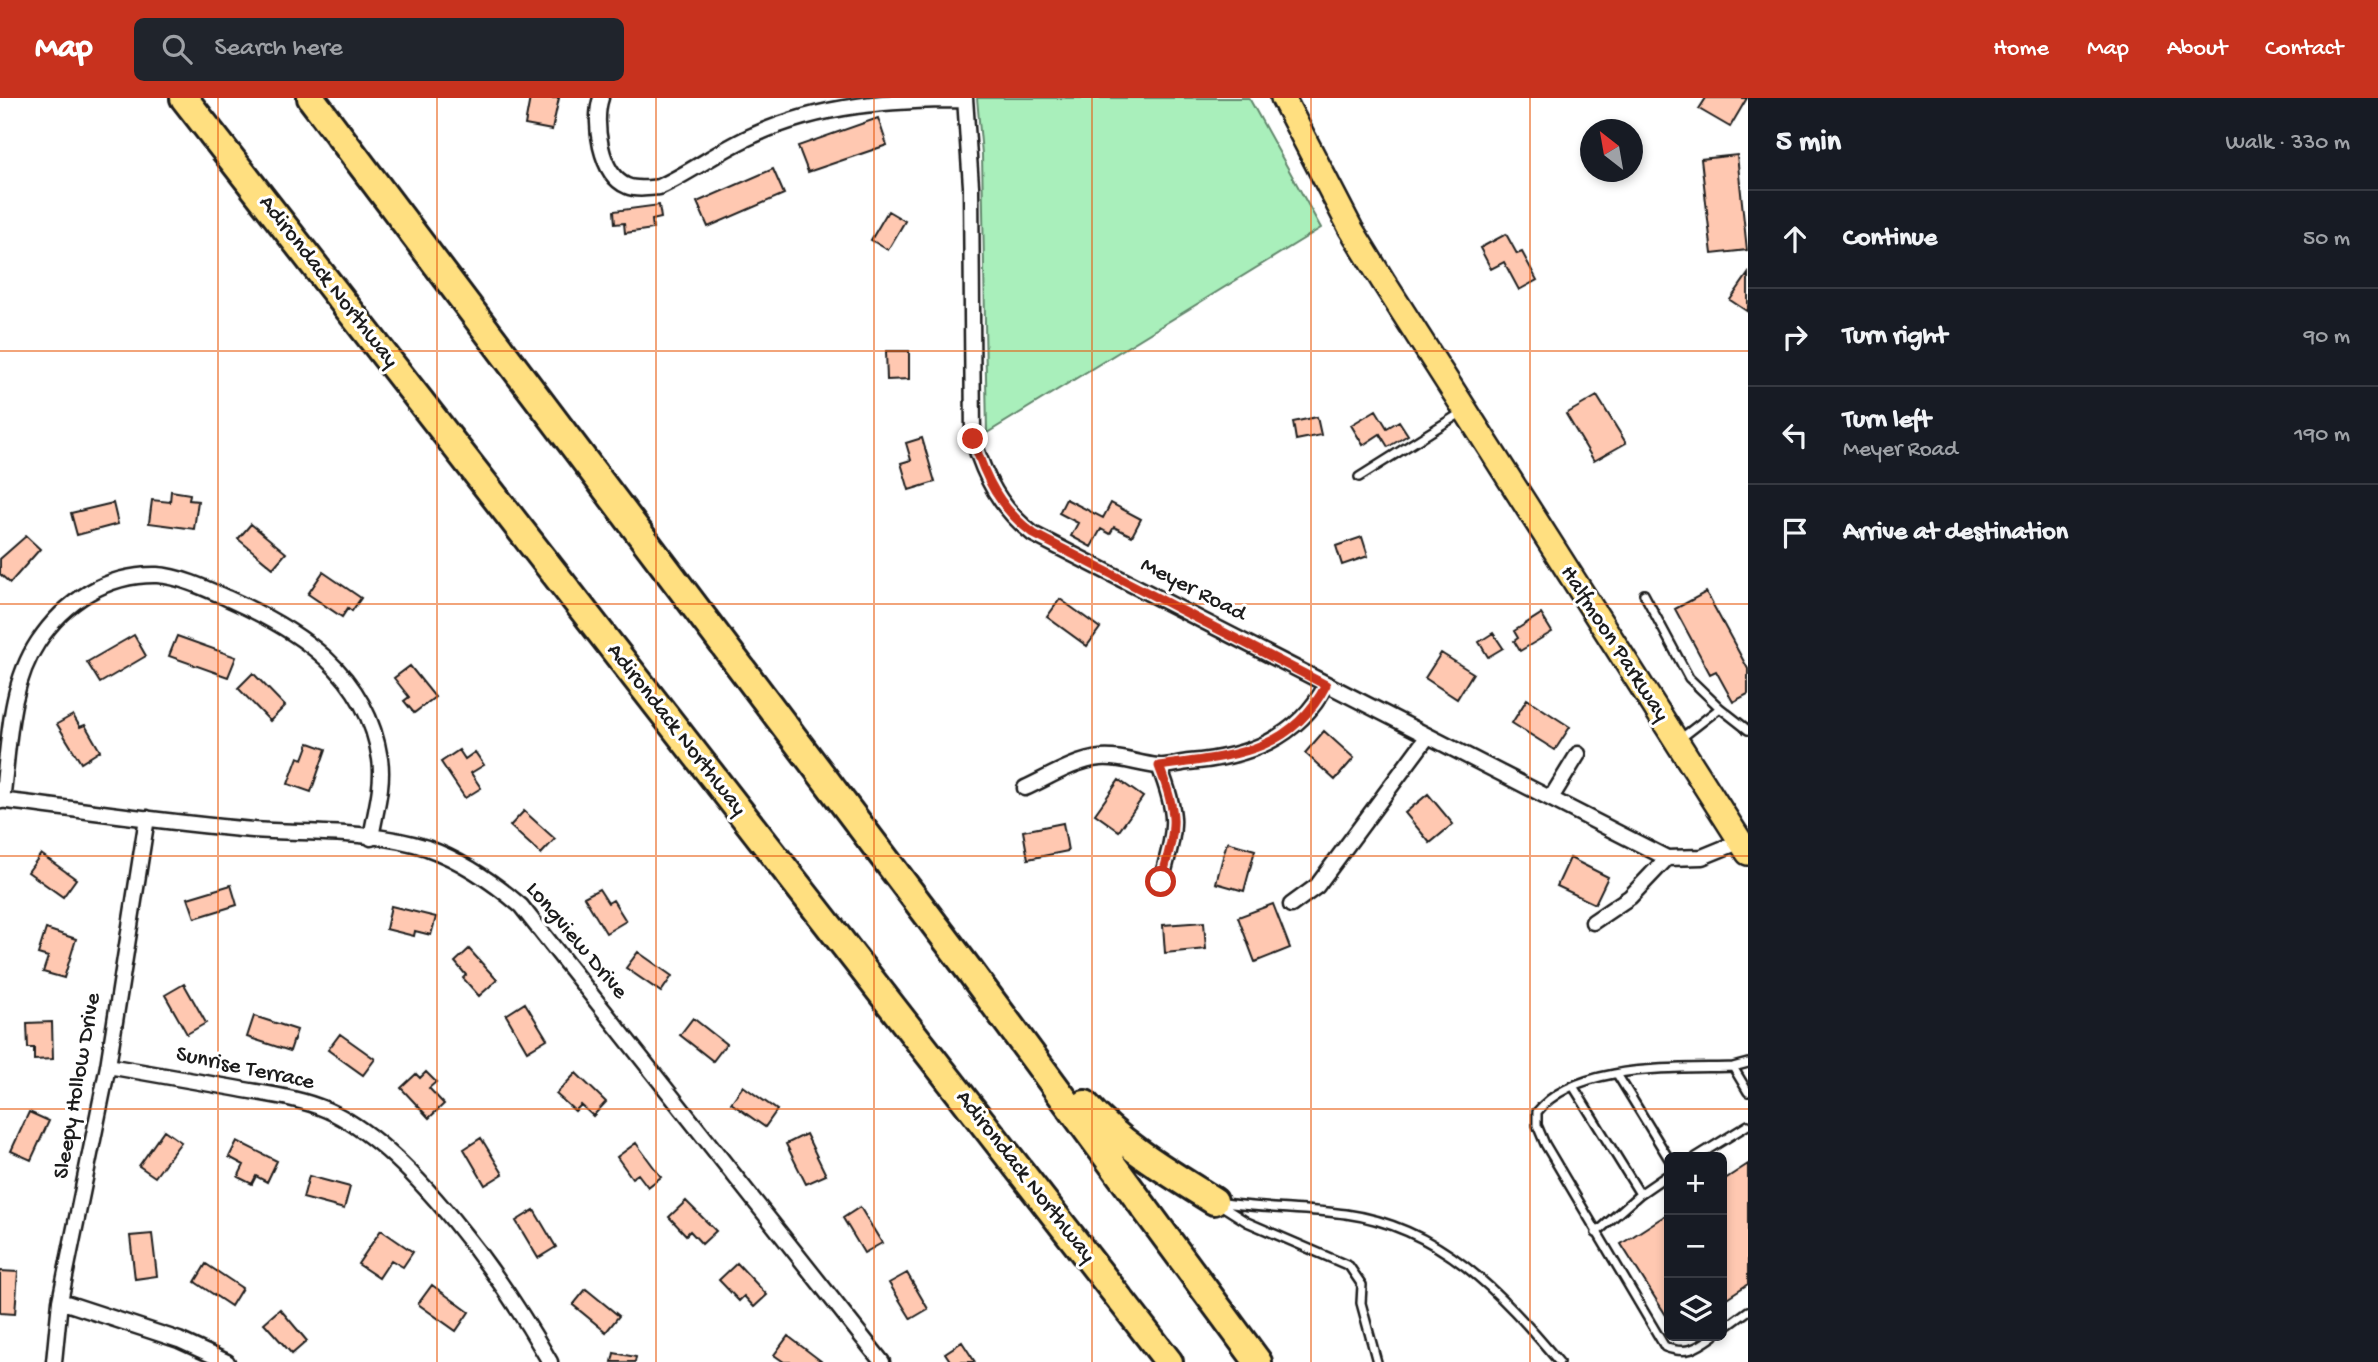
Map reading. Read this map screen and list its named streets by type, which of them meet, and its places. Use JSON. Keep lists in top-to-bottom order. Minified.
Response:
{"streets":{"highway":["Adirondack Northway"],"main road":["Halfmoon Parkway"],"street":["Meyer Road","Longview Drive","Sunrise Terrace","Sleepy Hollow Drive"]},"crossings":[["Meyer Road","Halfmoon Parkway"],["Longview Drive","Sleepy Hollow Drive"],["Sunrise Terrace","Sleepy Hollow Drive"]],"north":"top left","page":{"header":"Map","search":"Search here","nav":["Home","Map","About","Contact"],"heading":["5 min","Walk · 330 m"],"list":[["Continue","50 m"],["Turn right","90 m"],["Turn left","Meyer Road","190 m"],"Arrive at destination"],"map_buttons":["+","−"]}}
